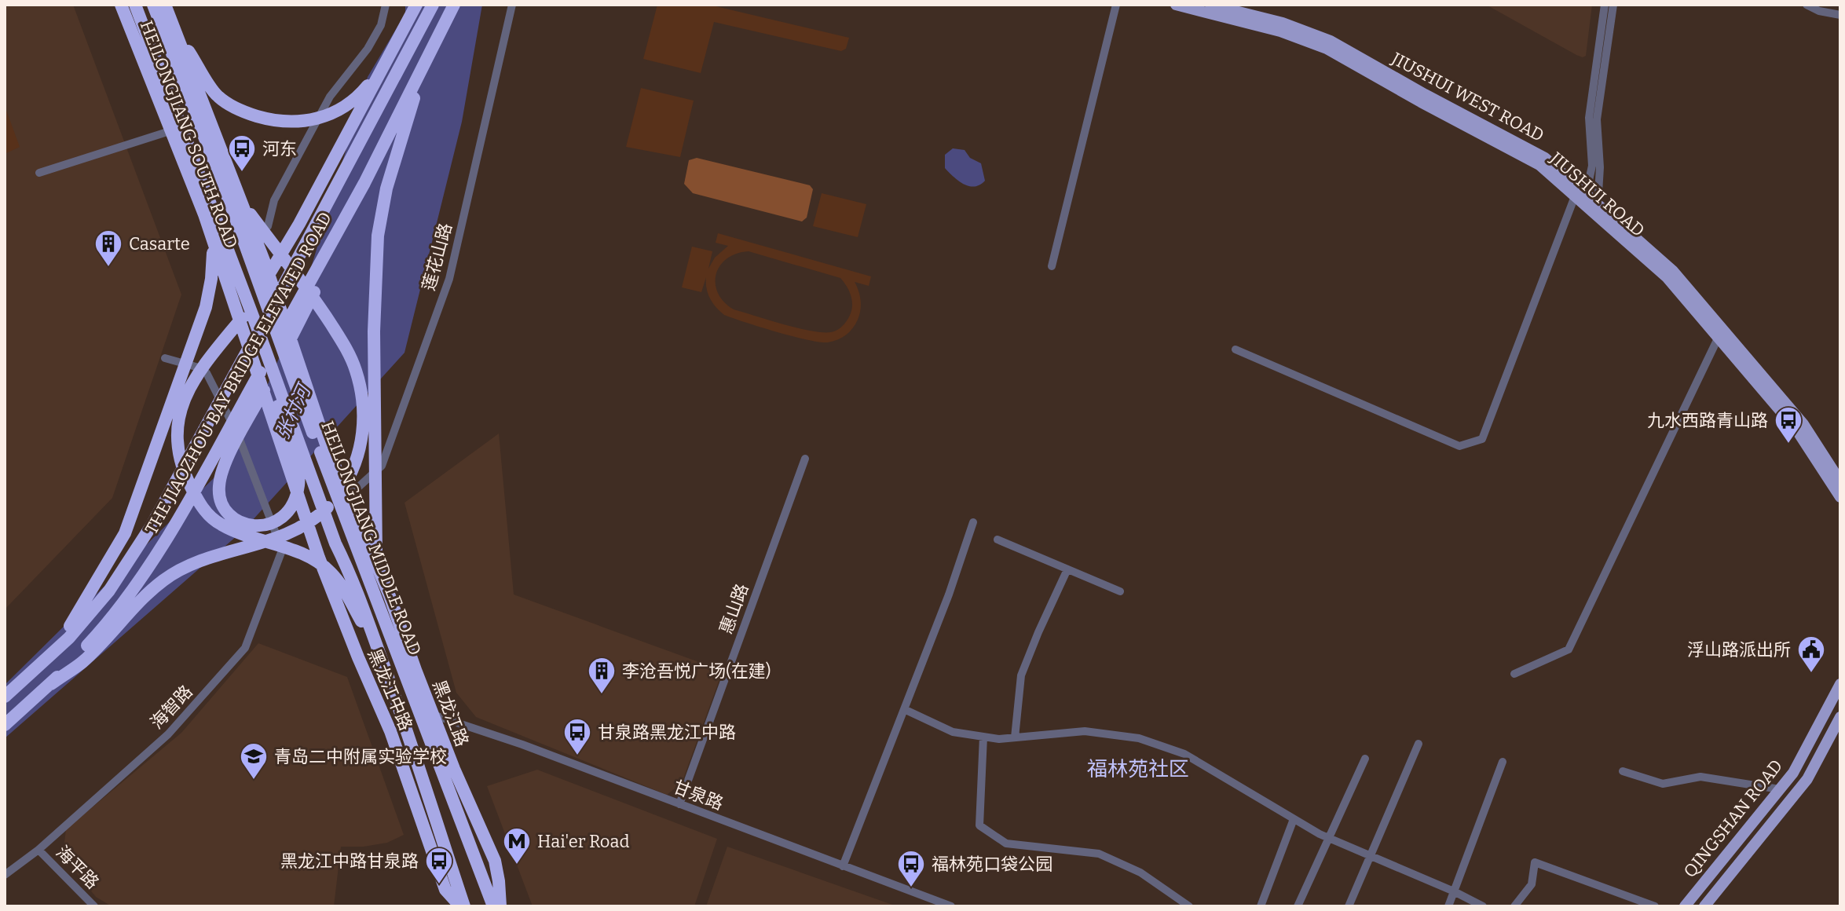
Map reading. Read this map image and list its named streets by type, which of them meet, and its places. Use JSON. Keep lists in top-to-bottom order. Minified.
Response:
{"streets":{"highway":["HEILONGJIANG SOUTH ROAD","THE JIAOZHOU BAY BRIDGE ELEVATED ROAD","HEILONGJIANG MIDDLE ROAD","黑龙江中路","黑龙江路"],"main road":["JIUSHUI WEST ROAD","JIUSHUI ROAD","QINGSHAN ROAD"],"street":["莲花山路","惠山路","海智路","甘泉路","海平路"]},"crossings":[["JIUSHUI WEST ROAD","JIUSHUI ROAD"],["HEILONGJIANG SOUTH ROAD","莲花山路"],["HEILONGJIANG SOUTH ROAD","黑龙江中路"],["HEILONGJIANG SOUTH ROAD","海智路"],["HEILONGJIANG SOUTH ROAD","黑龙江路"],["莲花山路","黑龙江中路"],["莲花山路","海智路"],["莲花山路","黑龙江路"],["HEILONGJIANG MIDDLE ROAD","黑龙江中路"],["惠山路","甘泉路"],["黑龙江中路","海智路"],["海智路","海平路"],["黑龙江路","甘泉路"]],"districts":["福林苑社区"],"water":["张村河"],"places":{"bus stop":["河东","九水西路青山路","甘泉路黑龙江中路","黑龙江中路甘泉路","福林苑口袋公园"],"building":["Casarte","李沧吾悦广场(在建)"],"public building":["浮山路派出所"],"school or university":["青岛二中附属实验学校"],"metro station":["Hai'er Road"]}}
